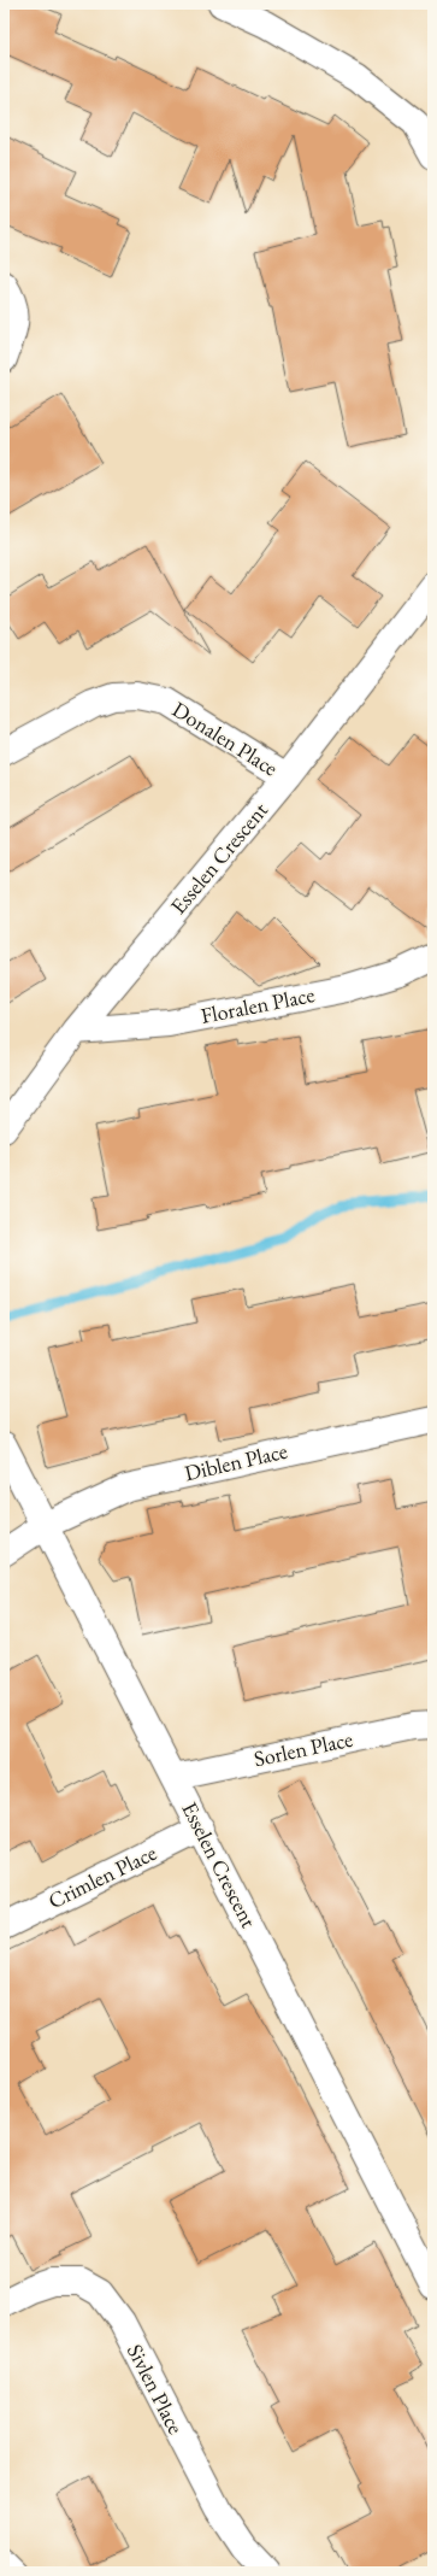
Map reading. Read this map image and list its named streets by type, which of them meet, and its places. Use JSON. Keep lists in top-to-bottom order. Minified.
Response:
{"streets":{"street":["Donalen Place","Esselen Crescent","Floralen Place","Diblen Place","Sorlen Place","Crimlen Place","Sivlen Place"]},"crossings":[["Donalen Place","Esselen Crescent"],["Esselen Crescent","Floralen Place"],["Esselen Crescent","Diblen Place"],["Esselen Crescent","Sorlen Place"],["Esselen Crescent","Crimlen Place"]]}
